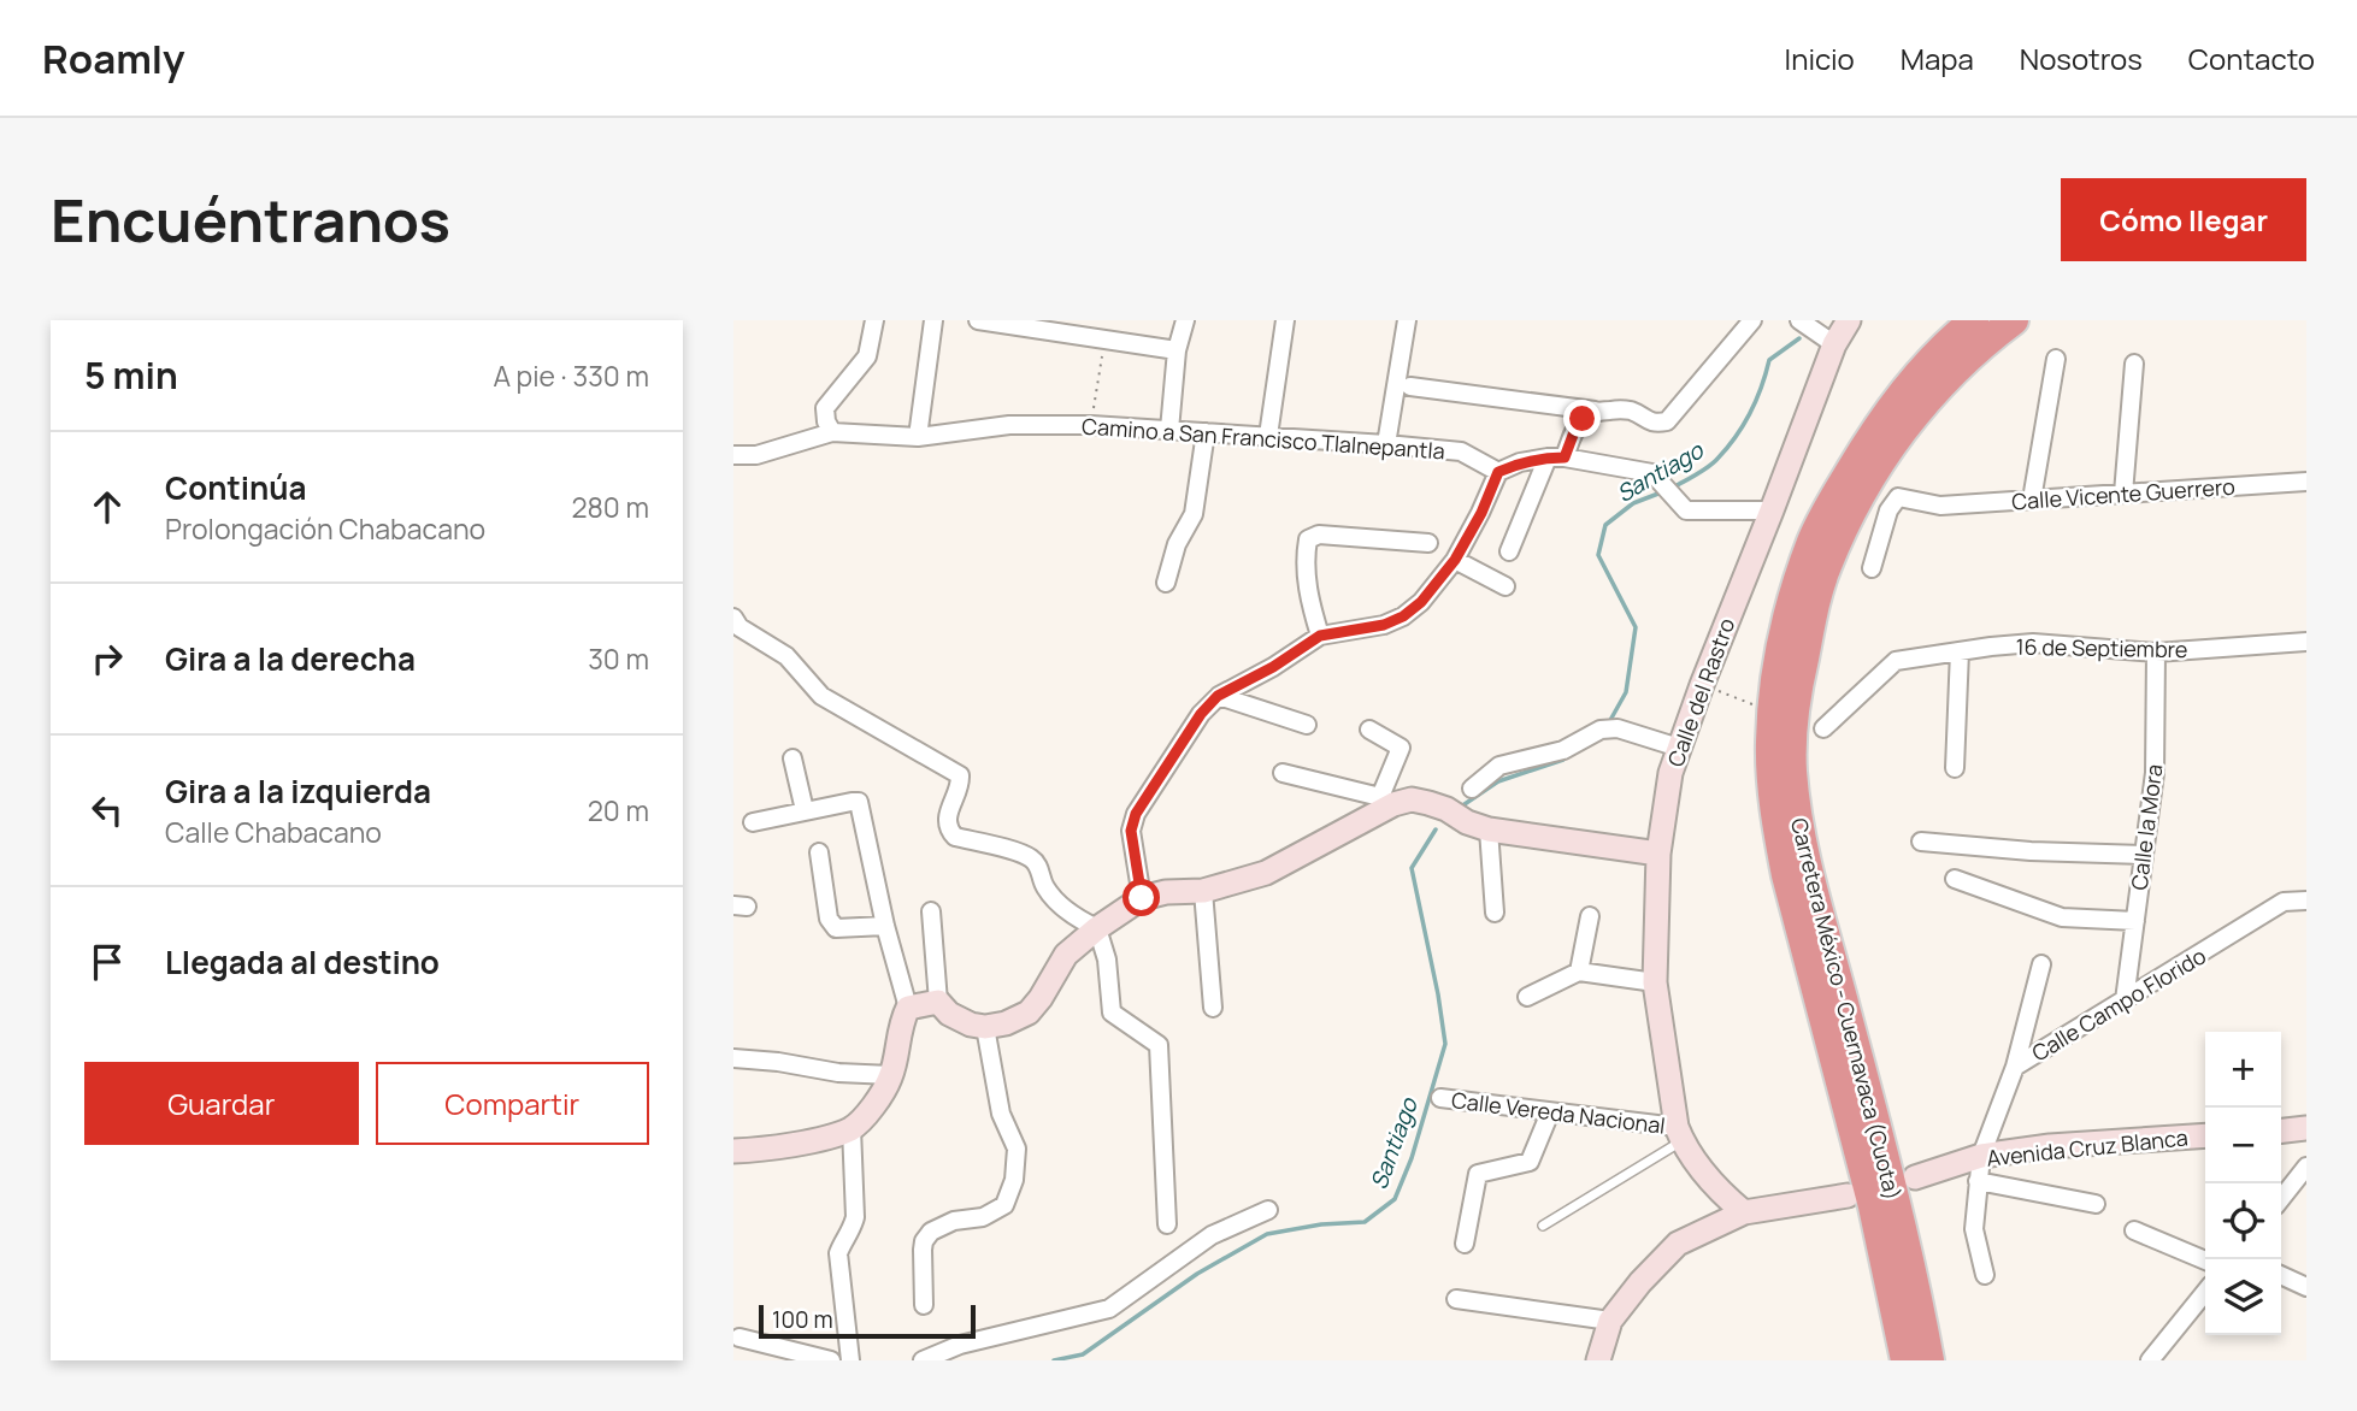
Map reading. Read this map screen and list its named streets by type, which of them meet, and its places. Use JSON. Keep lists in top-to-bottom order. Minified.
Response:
{"streets":{"highway":["Carretera México - Cuernavaca (Cuota)"],"main road":["Calle del Rastro","Avenida Cruz Blanca"],"street":["Camino a San Francisco Tlalnepantla","Calle Vicente Guerrero","16 de Septiembre","Calle la Mora","Calle Campo Florido","Calle Vereda Nacional"]},"crossings":[["16 de Septiembre","Calle la Mora"],["Calle del Rastro","Calle Vereda Nacional"],["Calle la Mora","Calle Campo Florido"],["Calle Campo Florido","Avenida Cruz Blanca"]],"water":["Santiago"],"scale_bar":"100 m","page":{"header":"Roamly","nav":["Inicio","Mapa","Nosotros","Contacto"],"buttons":["Cómo llegar",["Guardar","Compartir"]],"title":"Encuéntranos","heading":["5 min","A pie · 330 m"],"list":[["Continúa","Prolongación Chabacano","280 m"],["Gira a la derecha","30 m"],["Gira a la izquierda","Calle Chabacano","20 m"],"Llegada al destino"],"map_buttons":["+","−"],"scale":"100 m"}}
